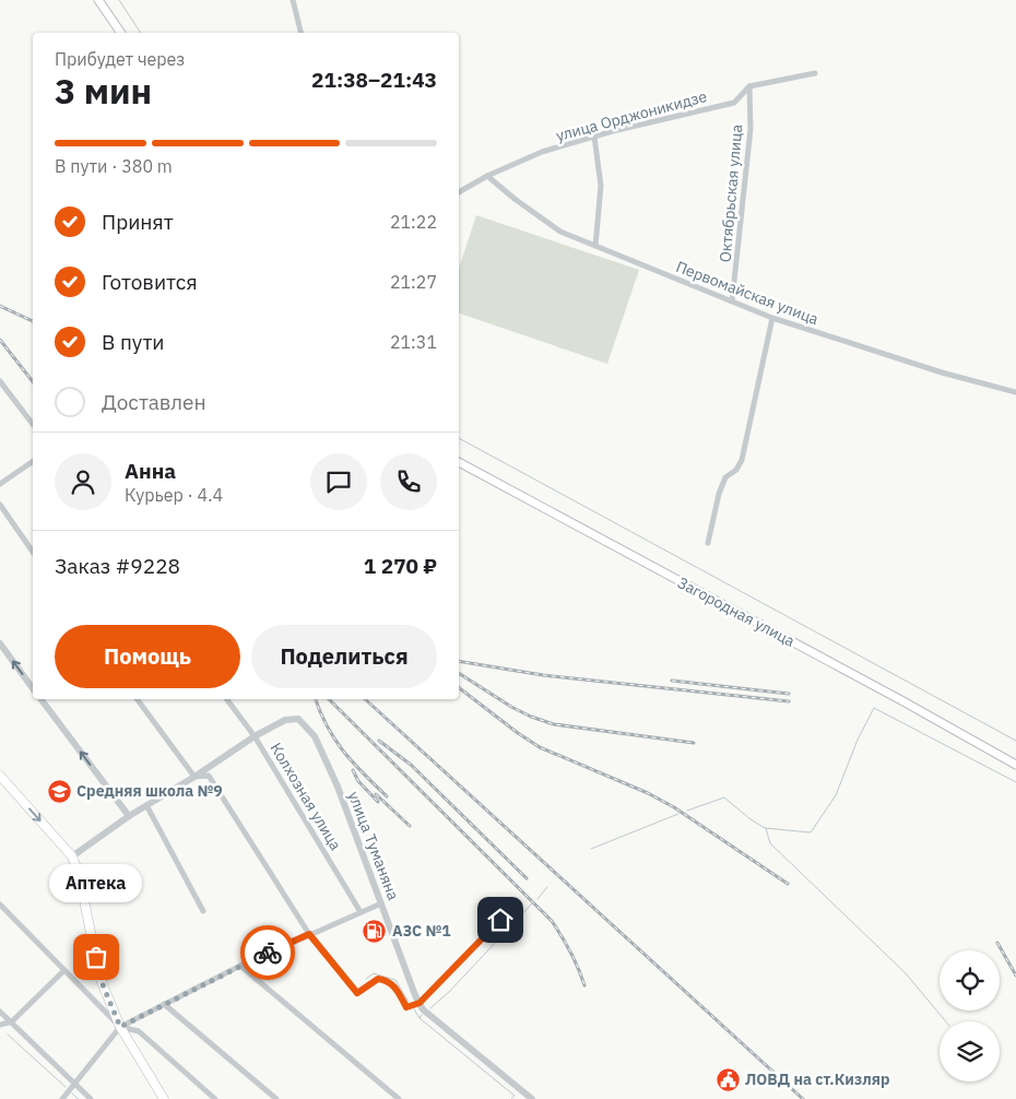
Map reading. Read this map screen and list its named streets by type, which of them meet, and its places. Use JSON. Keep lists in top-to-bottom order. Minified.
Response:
{"streets":{"main road":["Загородная улица"],"street":["улица Орджоникидзе","Октябрьская улица","Первомайская улица","Колхозная улица","улица Туманяна"]},"crossings":[["улица Орджоникидзе","Октябрьская улица"],["улица Орджоникидзе","Первомайская улица"],["Октябрьская улица","Первомайская улица"],["Колхозная улица","улица Туманяна"]],"places":{"school or university":["Средняя школа №9"],"fuel station":["АЗС №1"],"other":["Аптека"],"public building":["ЛОВД на ст.Кизляр"]},"page":{"heading":["3 мин","Прибудет через","21:38–21:43"],"panel":["Анна","Курьер · 4.4","Заказ #9228","1 270 ₽"],"bar":"В пути · 380 m","list":[["Принят","21:22"],["Готовится","21:27"],["В пути","21:31"],"Доставлен"],"buttons":["Помощь","Поделиться"],"bubble":"Аптека"}}
